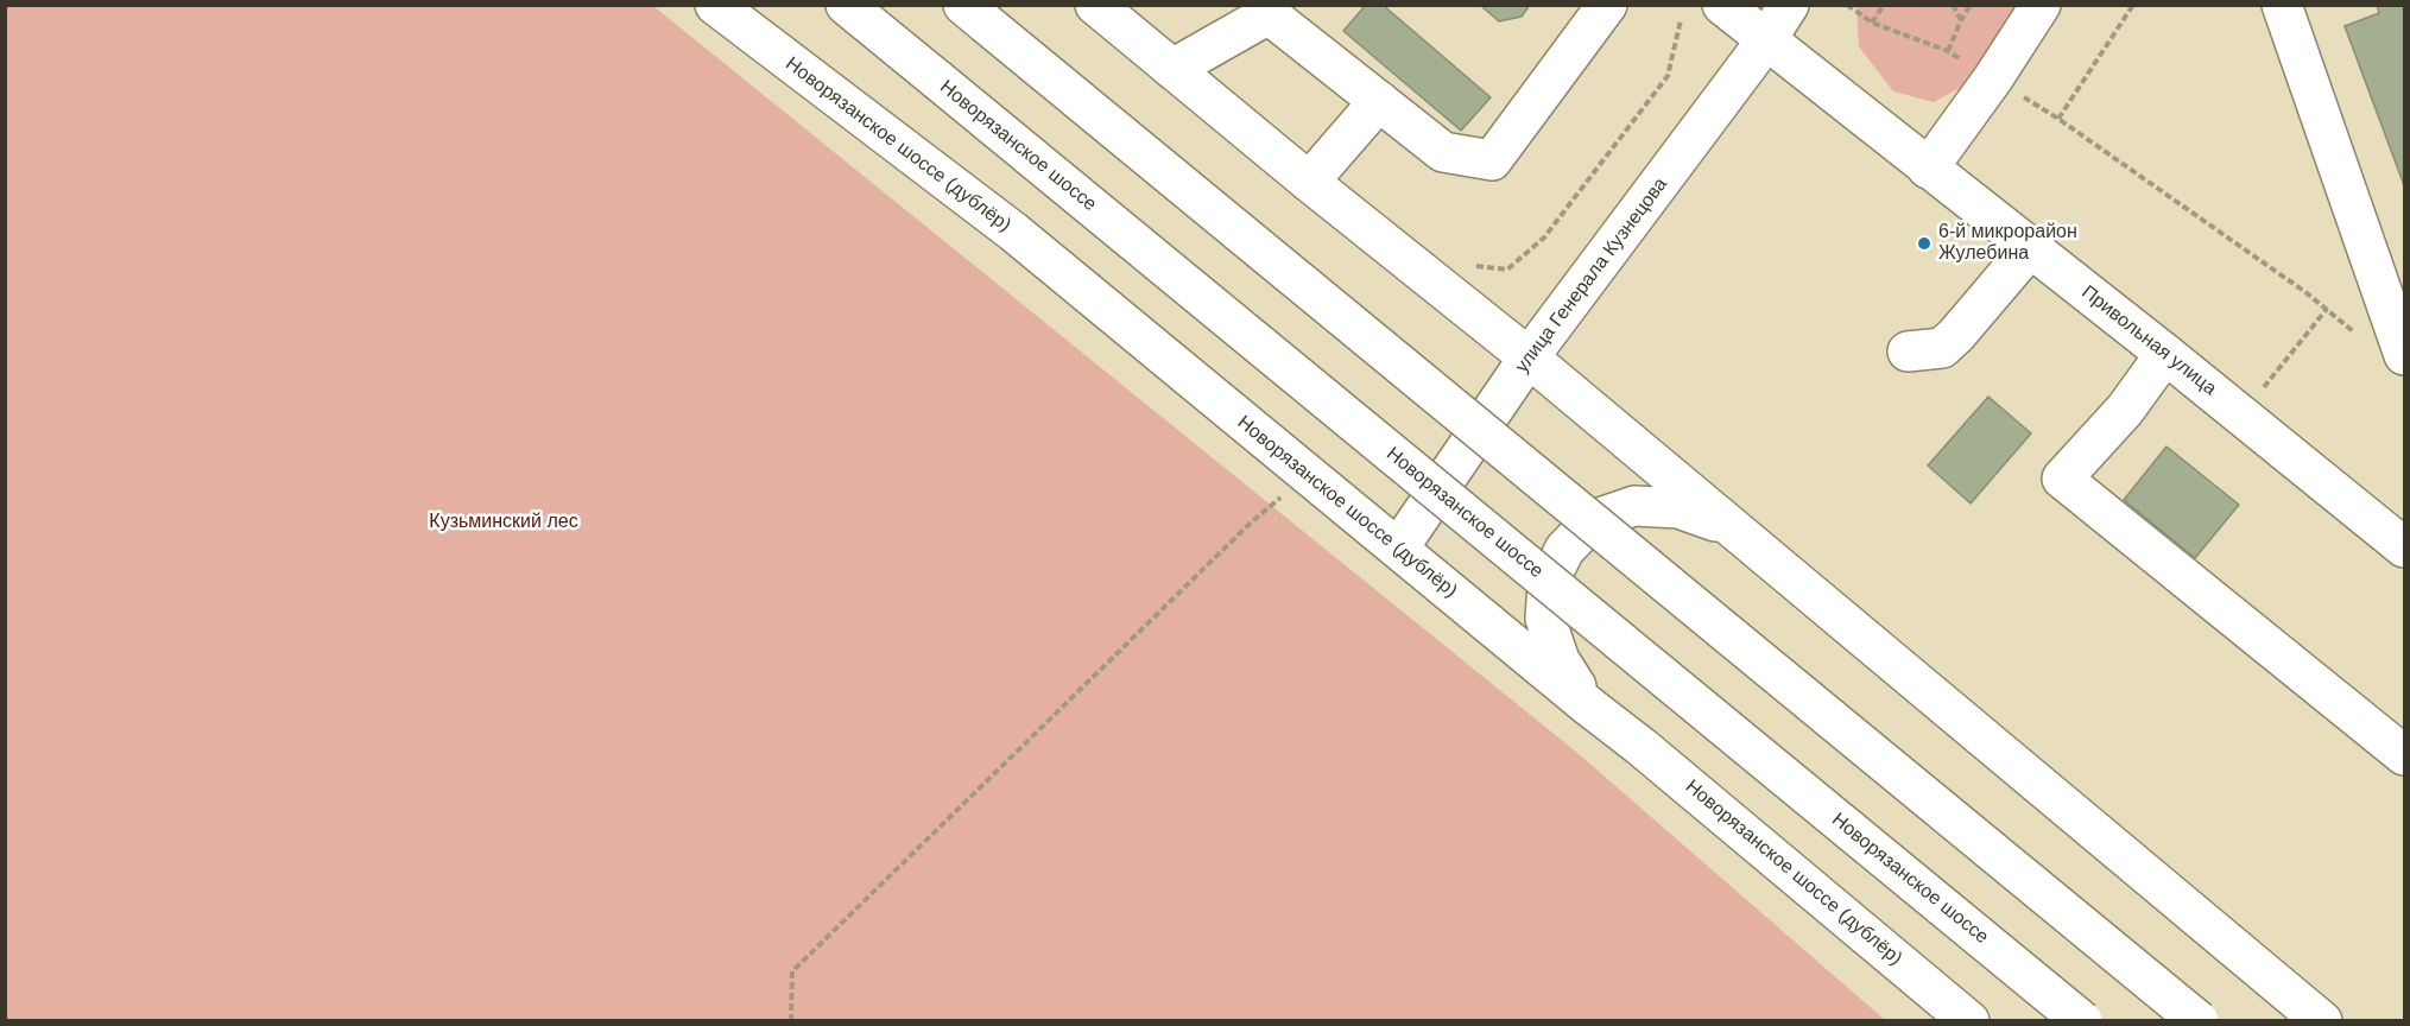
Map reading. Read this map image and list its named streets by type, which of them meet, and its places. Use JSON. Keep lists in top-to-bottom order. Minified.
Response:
{"streets":{"main road":["Новорязанское шоссе (дублёр)","Новорязанское шоссе","улица Генерала Кузнецова","Привольная улица"]},"crossings":[["Новорязанское шоссе (дублёр)","улица Генерала Кузнецова"],["улица Генерала Кузнецова","Привольная улица"]],"parks":["Кузьминский лес"],"places":["6-й микрорайон Жулебина"]}
